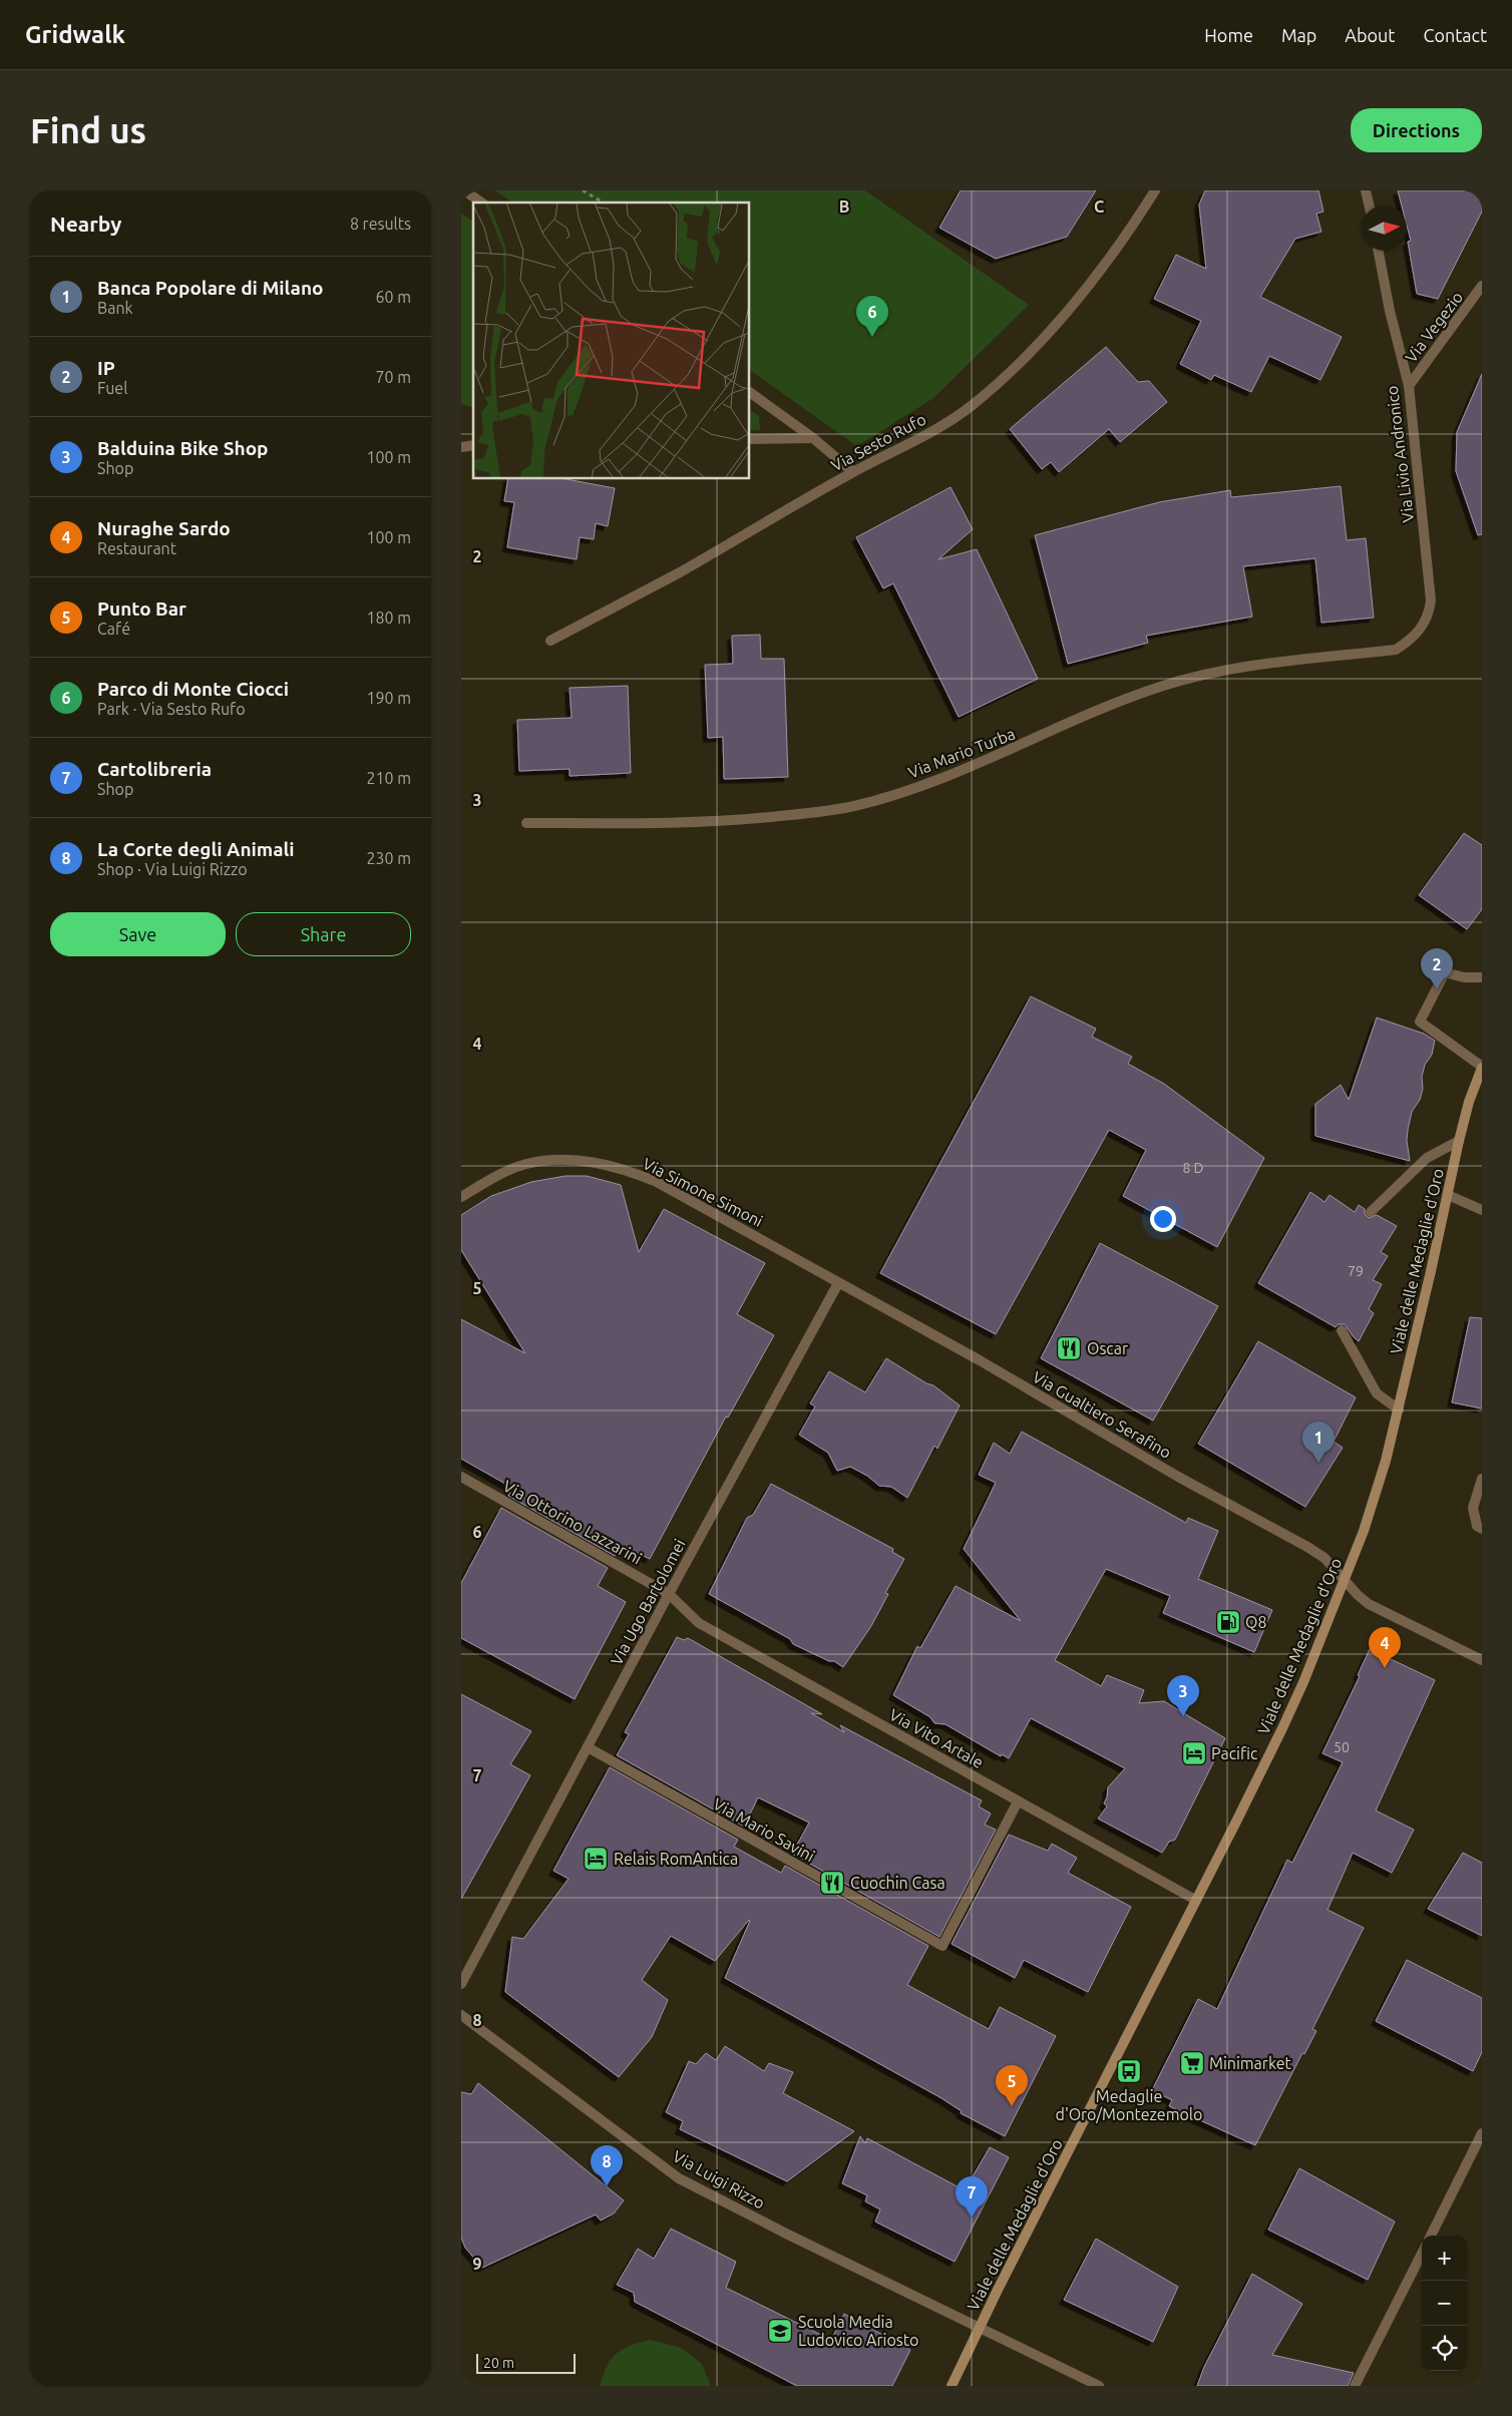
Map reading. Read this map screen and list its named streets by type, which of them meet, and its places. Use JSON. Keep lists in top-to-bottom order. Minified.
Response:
{"streets":{"main road":["Viale delle Medaglie d'Oro"],"street":["Via Vegezio","Via Sesto Rufo","Via Livio Andronico","Via Mario Turba","Via Simone Simoni","Via Gualtiero Serafino","Via Ottorino Lazzarini","Via Ugo Bartolomei","Via Vito Artale","Via Mario Savini","Via Luigi Rizzo"]},"crossings":[["Via Vegezio","Via Livio Andronico"],["Via Livio Andronico","Via Mario Turba"],["Via Simone Simoni","Via Gualtiero Serafino"],["Via Simone Simoni","Via Ugo Bartolomei"],["Viale delle Medaglie d'Oro","Via Gualtiero Serafino"],["Viale delle Medaglie d'Oro","Via Vito Artale"],["Viale delle Medaglie d'Oro","Via Luigi Rizzo"],["Via Gualtiero Serafino","Via Ugo Bartolomei"],["Via Ottorino Lazzarini","Via Ugo Bartolomei"],["Via Ottorino Lazzarini","Via Vito Artale"],["Via Ugo Bartolomei","Via Vito Artale"],["Via Ugo Bartolomei","Via Mario Savini"],["Via Vito Artale","Via Mario Savini"]],"places":{"restaurant":["Oscar","Cuochin Casa"],"fuel station":["Q8"],"hotel":["Pacific","Relais RomAntica"],"supermarket":["Minimarket"],"bus stop":["Medaglie d'Oro/Montezemolo"],"school or university":["Scuola Media Ludovico Ariosto"]},"house_numbers":["8 D","79","50"],"scale_bar":"20 m","north":"right","page":{"header":"Gridwalk","nav":["Home","Map","About","Contact"],"buttons":["Directions",["Save","Share"]],"title":"Find us","heading":["Nearby","8 results"],"list":[{"mark":"1","name":"Banca Popolare di Milano","note":"Bank","value":"60 m"},{"mark":"2","name":"IP","note":"Fuel","value":"70 m"},{"mark":"3","name":"Balduina Bike Shop","note":"Shop","value":"100 m"},{"mark":"4","name":"Nuraghe Sardo","note":"Restaurant","value":"100 m"},{"mark":"5","name":"Punto Bar","note":"Café","value":"180 m"},{"mark":"6","name":"Parco di Monte Ciocci","note":"Park · Via Sesto Rufo","value":"190 m"},{"mark":"7","name":"Cartolibreria","note":"Shop","value":"210 m"},{"mark":"8","name":"La Corte degli Animali","note":"Shop · Via Luigi Rizzo","value":"230 m"}],"pins":["6","2","1","4","3","5","8","7"],"map_buttons":["+","−"],"scale":"20 m"},"grid":{"columns":["B","C"],"rows":["2","3","4","5","6","7","8","9"]}}
